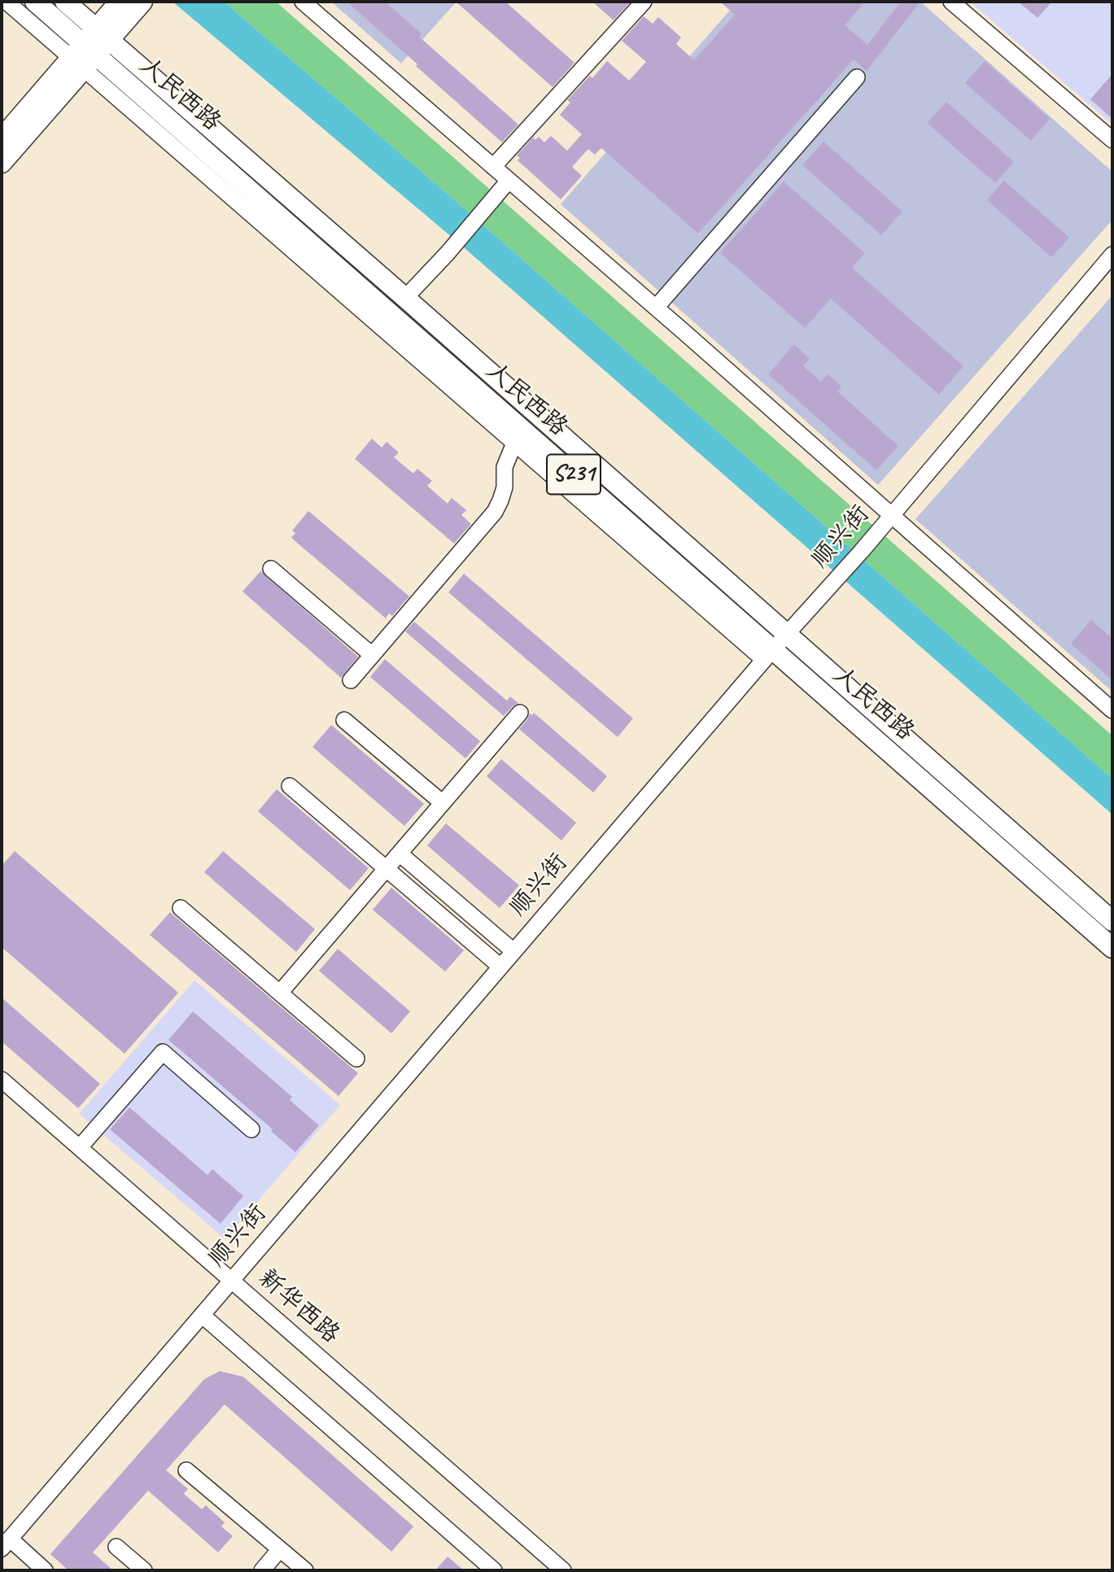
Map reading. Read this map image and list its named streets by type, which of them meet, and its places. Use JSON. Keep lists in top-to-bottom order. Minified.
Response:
{"streets":{"main road":["人民西路","S231"],"street":["顺兴街","新华西路"]},"crossings":[["人民西路","顺兴街"],["顺兴街","新华西路"]]}
